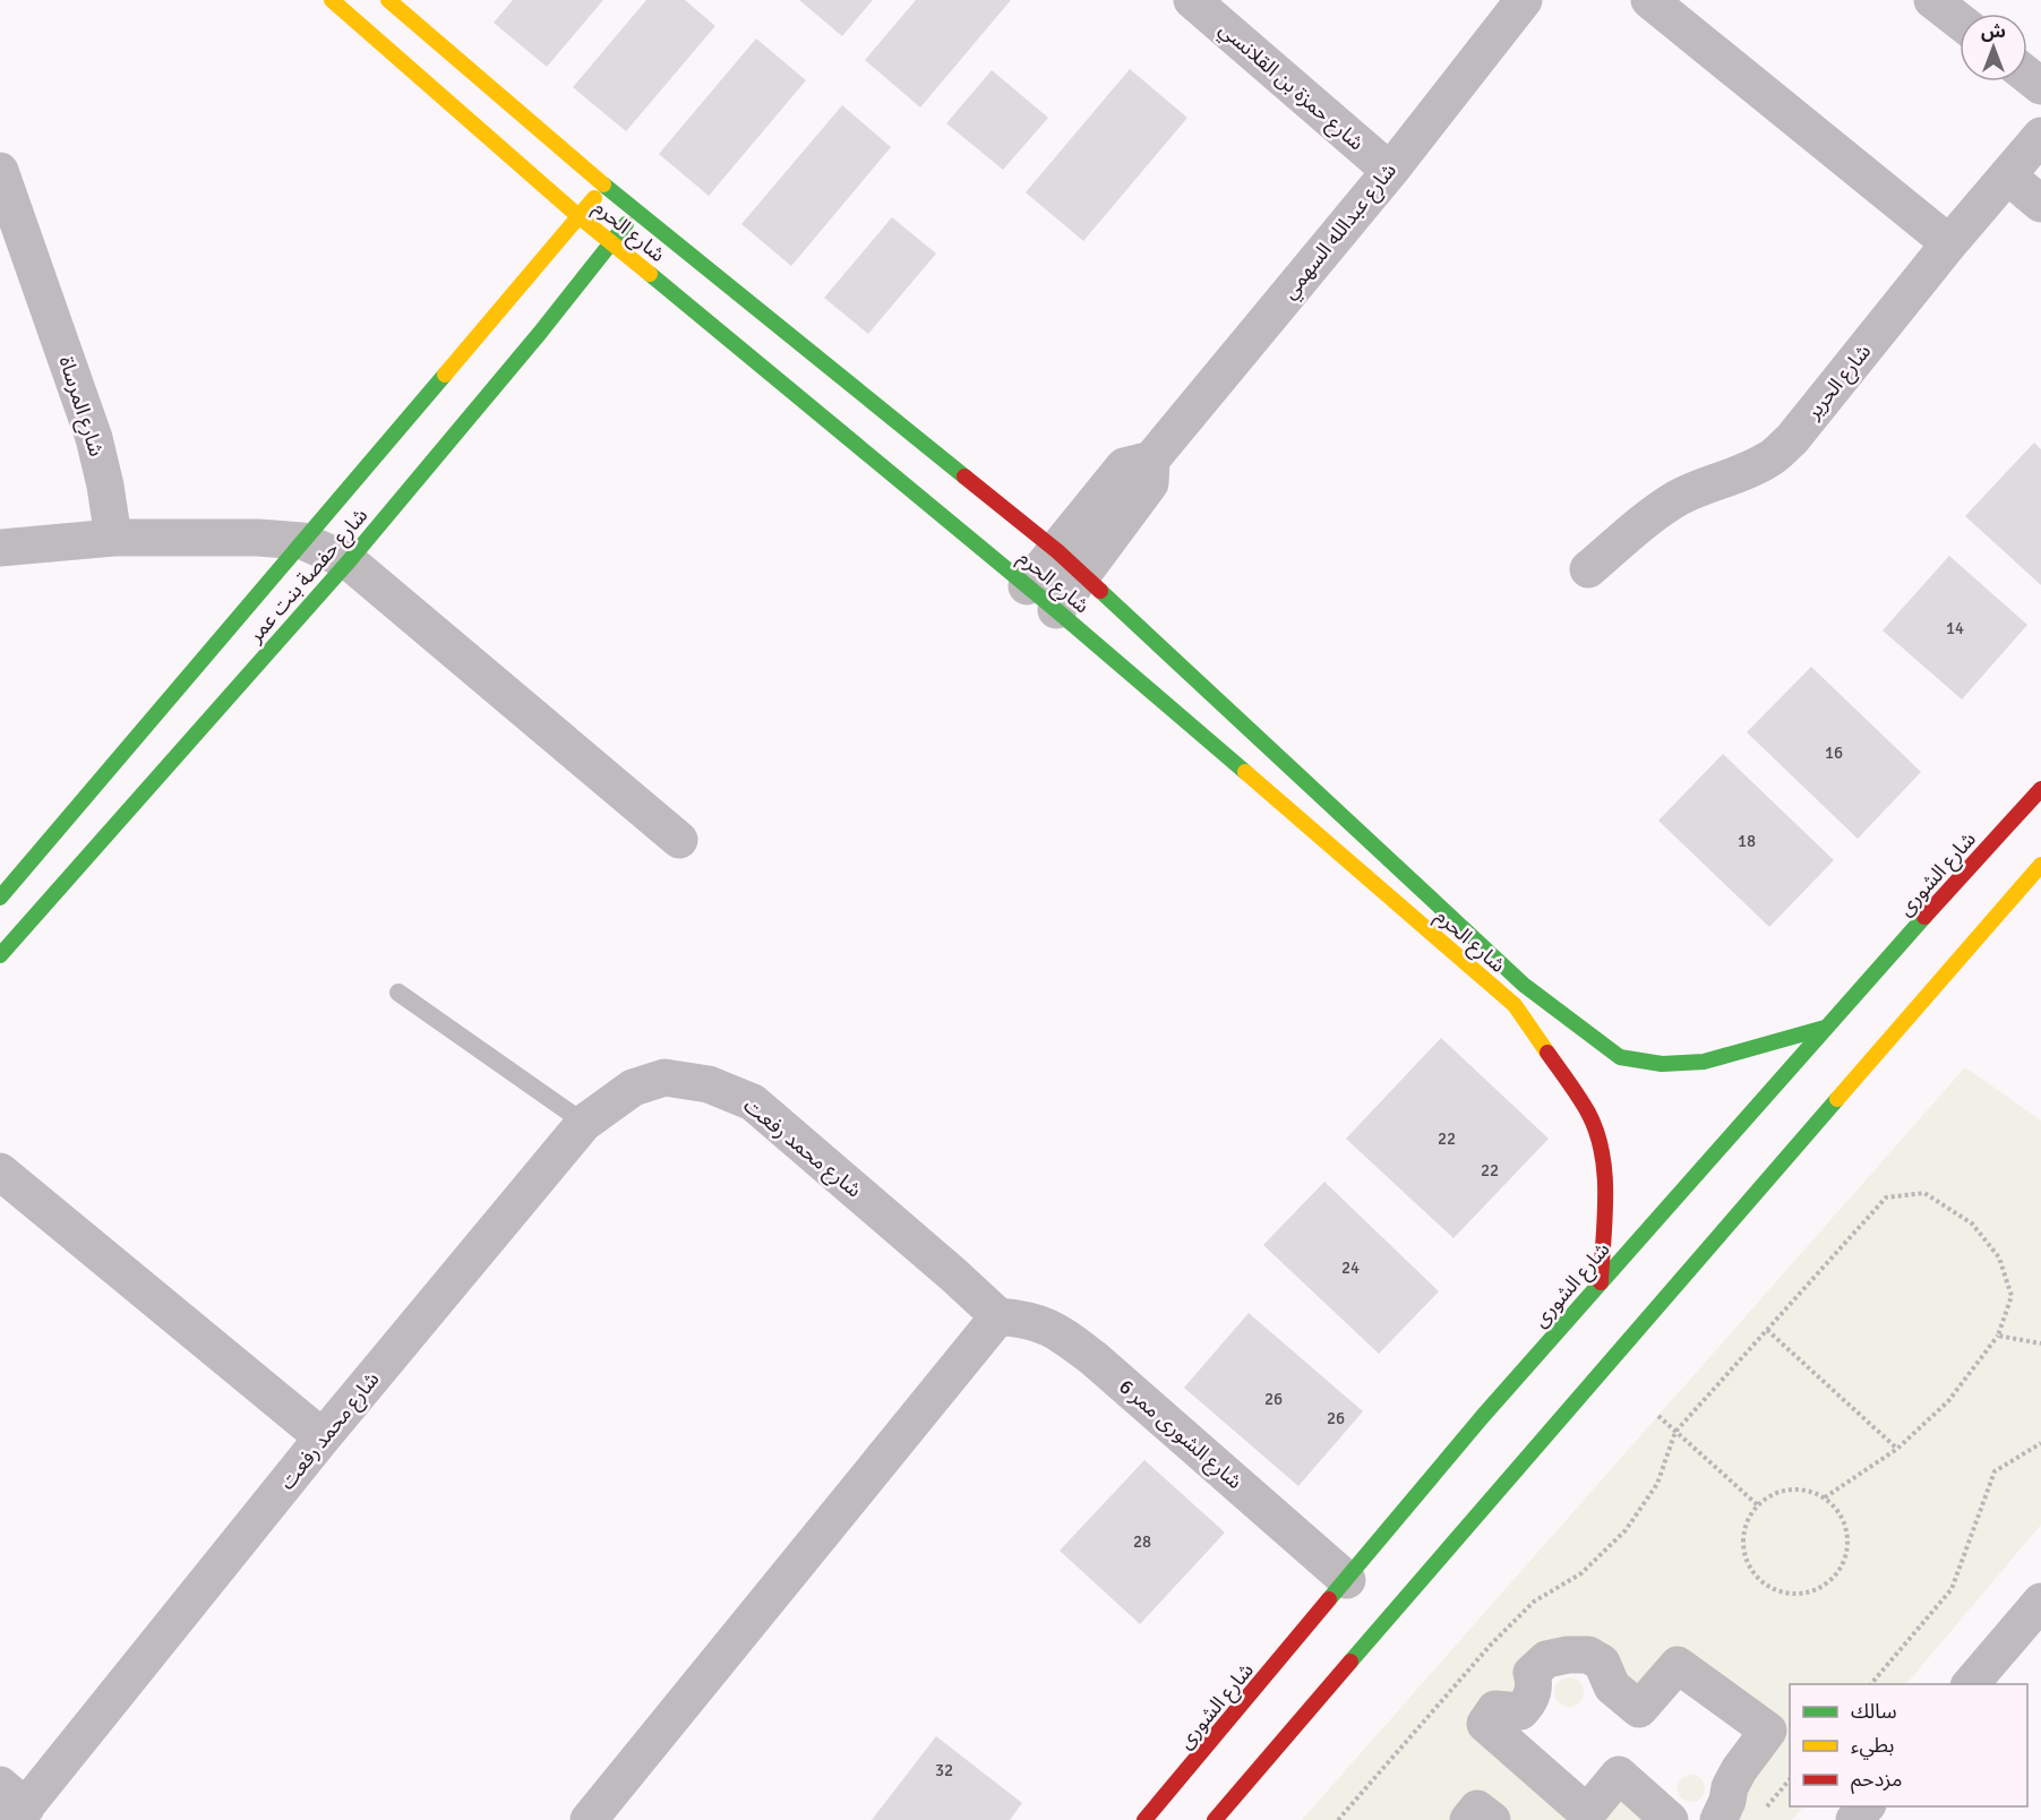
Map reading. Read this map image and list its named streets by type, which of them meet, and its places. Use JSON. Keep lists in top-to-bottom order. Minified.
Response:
{"streets":{"street":["شارع حمزة بن القلانسي","شارع الحرم","شارع عبدالله السهمي","شارع الحرير","شارع المرساة","شارع حفصة بنت عمر","شارع الشورى","شارع محمد رفعت","شارع الشورى ممر 6"]},"crossings":[["شارع حمزة بن القلانسي","شارع عبدالله السهمي"],["شارع الحرم","شارع عبدالله السهمي"],["شارع الحرم","شارع حفصة بنت عمر"],["شارع الحرم","شارع الشورى"],["شارع الشورى","شارع الشورى ممر 6"],["شارع محمد رفعت","شارع الشورى ممر 6"]],"house_numbers":["14","16","18","22","22","24","26","26","28","32"],"legend":["سالك","بطيء","مزدحم"],"north":"top"}
